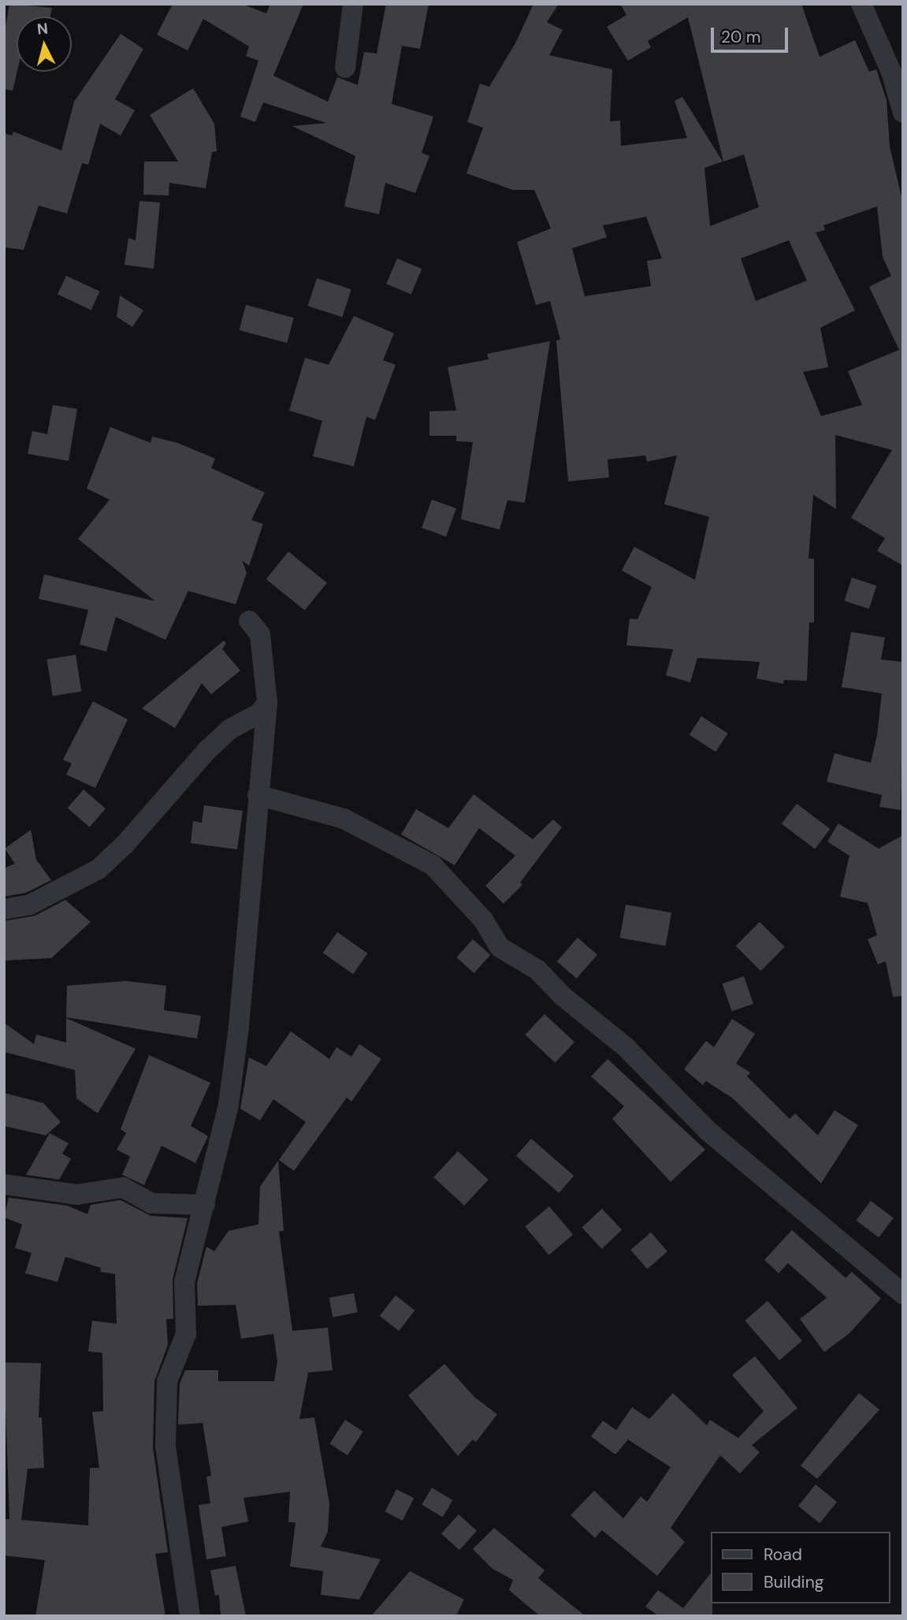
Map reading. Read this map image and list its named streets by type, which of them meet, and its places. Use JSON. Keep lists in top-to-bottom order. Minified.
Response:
{"legend":["Road","Building"],"scale_bar":"20 m","north":"top"}
